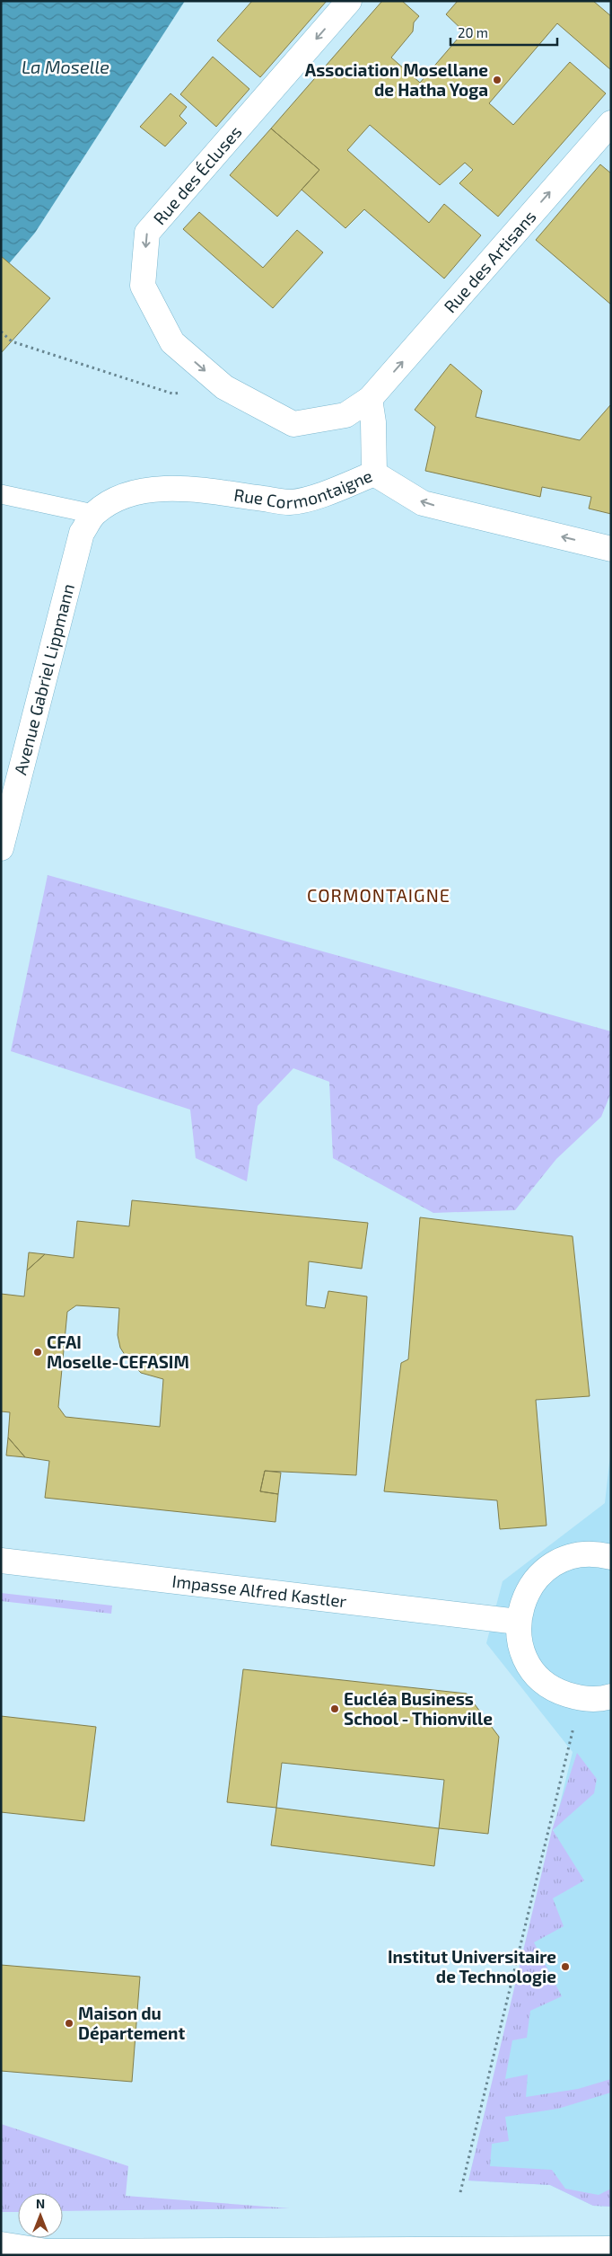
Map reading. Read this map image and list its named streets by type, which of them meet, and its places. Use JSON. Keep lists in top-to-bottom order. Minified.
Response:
{"streets":{"street":["Rue des Écluses","Rue des Artisans","Rue Cormontaigne","Avenue Gabriel Lippmann","Impasse Alfred Kastler"]},"crossings":[["Rue des Écluses","Rue des Artisans"],["Rue Cormontaigne","Avenue Gabriel Lippmann"]],"one_way":["Rue des Écluses","Rue des Artisans","Rue Cormontaigne"],"districts":["CORMONTAIGNE"],"water":["La Moselle"],"places":["Association Mosellane de Hatha Yoga","CFAI Moselle-CEFASIM","Eucléa Business School - Thionville","Institut Universitaire de Technologie","Maison du Département"],"scale_bar":"20 m","north":"top"}
